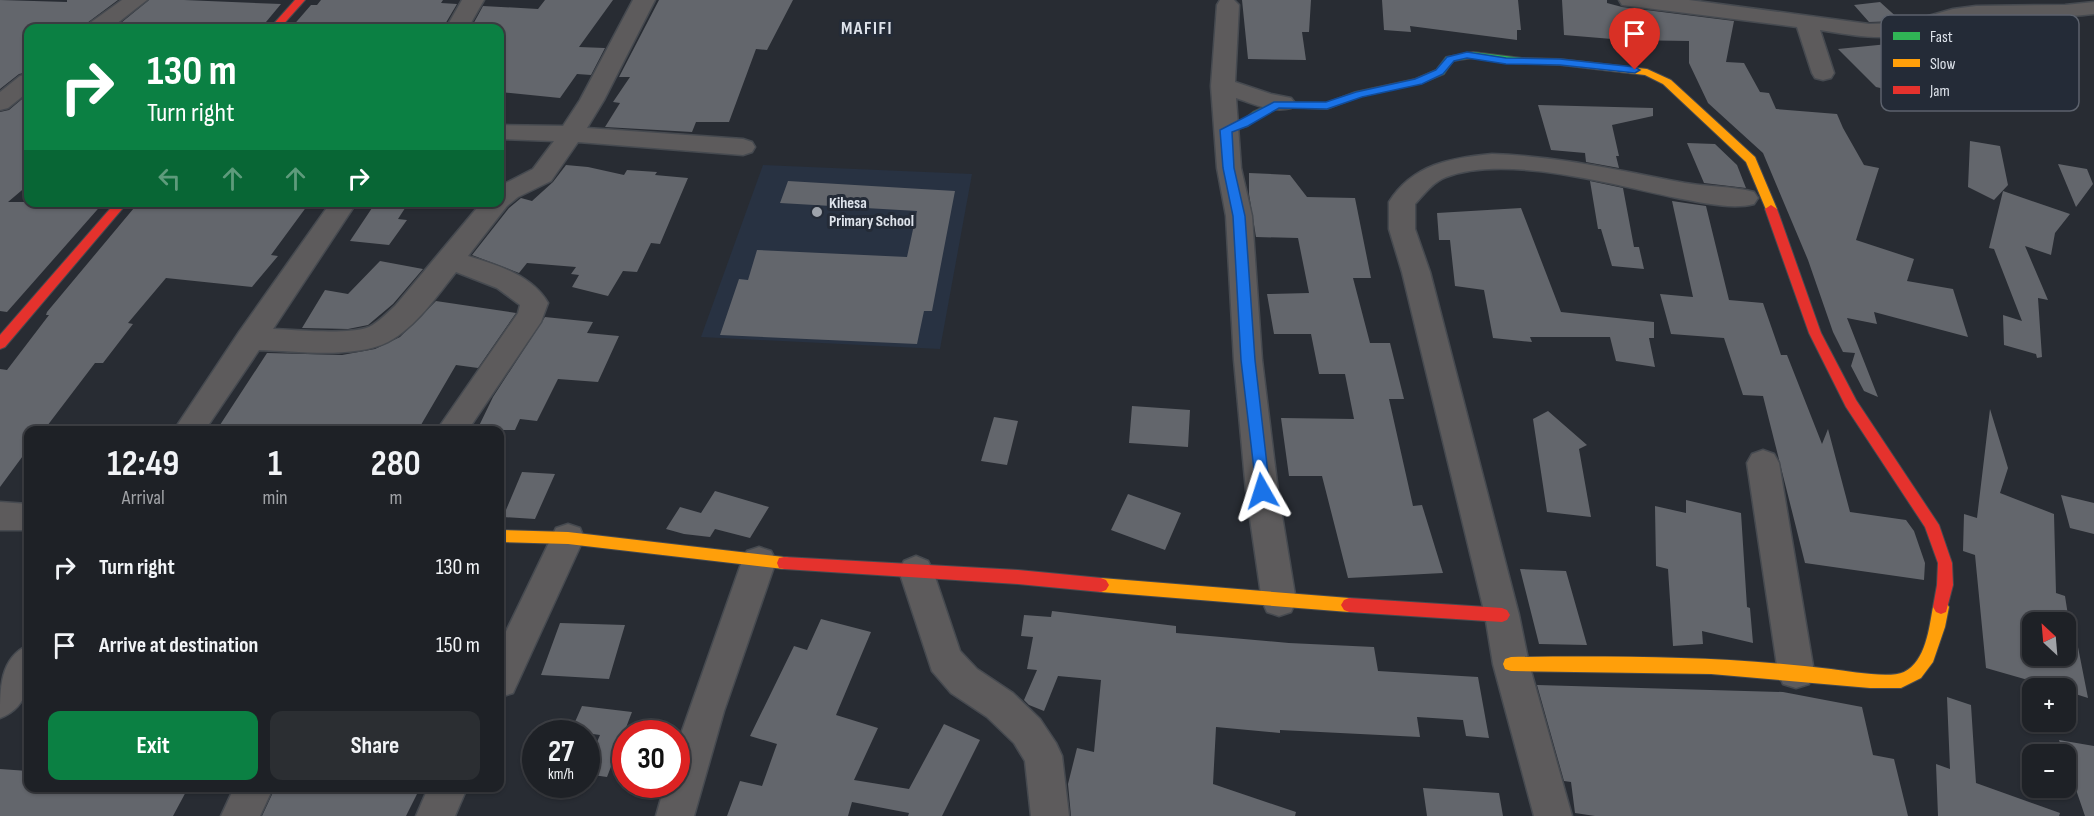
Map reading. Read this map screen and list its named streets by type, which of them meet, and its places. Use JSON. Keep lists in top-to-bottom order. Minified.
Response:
{"districts":["MAFIFI"],"places":["Kihesa Primary School"],"legend":["Fast","Slow","Jam"],"north":"top left","page":{"turn":["130 m","Turn right"],"eta":["12:49","Arrival","1","min","280","m"],"list":[{"name":"Turn right","value":"130 m"},{"name":"Arrive at destination","value":"150 m"}],"map_buttons":["+","−"],"buttons":["Exit","Share"],"speed":"27 km/h","limit":"30"}}
